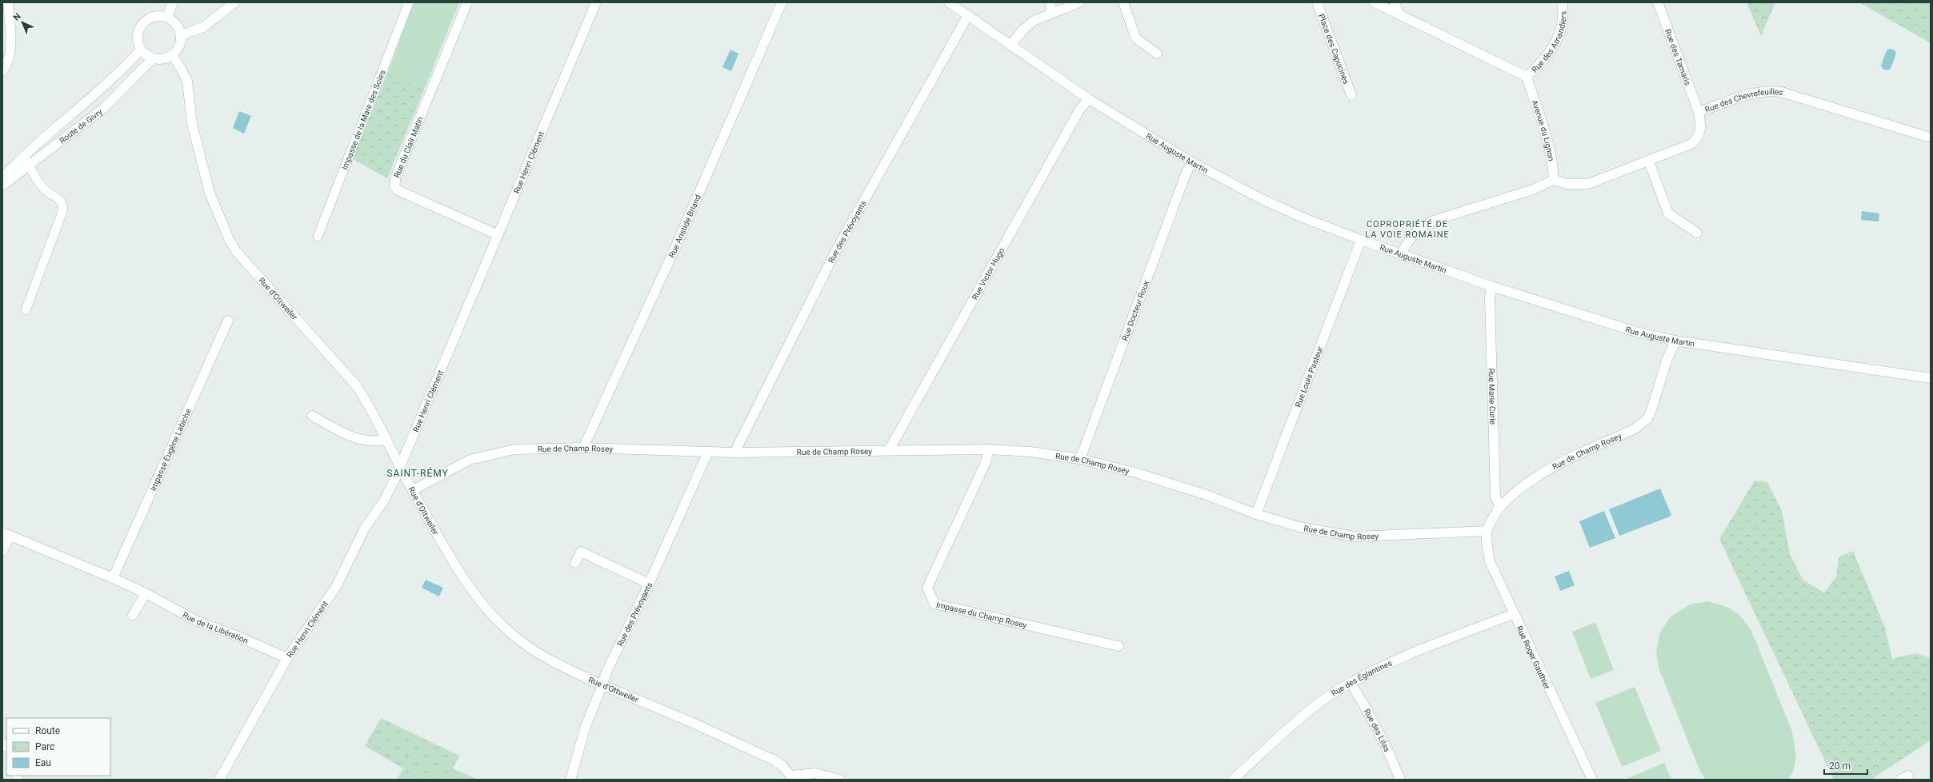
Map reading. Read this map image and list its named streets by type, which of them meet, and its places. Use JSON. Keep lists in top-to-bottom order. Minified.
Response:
{"streets":{"street":["Rue des Amandiers","Place des Capucines","Rue des Tamaris","Rue des Chevrefeuilles","Route de Givry","Avenue du Lignon","Rue du Clair Matin","Rue Auguste Martin","Rue Henri Clément","Rue Aristide Briand","Rue des Prévoyants","Rue Victor Hugo","Rue d'Ottweiler","Rue Docteur Roux","Rue Louis Pasteur","Rue Marie Curie","Rue de Champ Rosey","Impasse Eugène Labiche","Impasse du Champ Rosey","Rue de la Libération","Rue Roger Gauthier","Rue des Églantines","Rue des Lilas"],"lane":["Impasse de la Mare des Soies"]},"crossings":[["Rue des Amandiers","Avenue du Lignon"],["Rue des Tamaris","Rue des Chevrefeuilles"],["Rue des Chevrefeuilles","Avenue du Lignon"],["Route de Givry","Rue d'Ottweiler"],["Rue du Clair Matin","Rue Henri Clément"],["Rue Auguste Martin","Rue des Prévoyants"],["Rue Auguste Martin","Rue Victor Hugo"],["Rue Auguste Martin","Rue Docteur Roux"],["Rue Auguste Martin","Rue Louis Pasteur"],["Rue Auguste Martin","Rue Marie Curie"],["Rue Auguste Martin","Rue de Champ Rosey"],["Rue Henri Clément","Rue d'Ottweiler"],["Rue Henri Clément","Rue de la Libération"],["Rue Aristide Briand","Rue de Champ Rosey"],["Rue des Prévoyants","Rue d'Ottweiler"],["Rue des Prévoyants","Rue de Champ Rosey"],["Rue Victor Hugo","Rue de Champ Rosey"],["Rue d'Ottweiler","Rue de Champ Rosey"],["Rue Docteur Roux","Rue de Champ Rosey"],["Rue Louis Pasteur","Rue de Champ Rosey"],["Rue Marie Curie","Rue de Champ Rosey"],["Rue de Champ Rosey","Impasse du Champ Rosey"],["Rue de Champ Rosey","Rue Roger Gauthier"],["Impasse Eugène Labiche","Rue de la Libération"],["Rue Roger Gauthier","Rue des Églantines"],["Rue des Églantines","Rue des Lilas"]],"districts":["COPROPRIÉTÉ DE LA VOIE ROMAINE","SAINT-RÉMY"],"legend":["Route","Parc","Eau"],"scale_bar":"20 m","north":"top left"}
